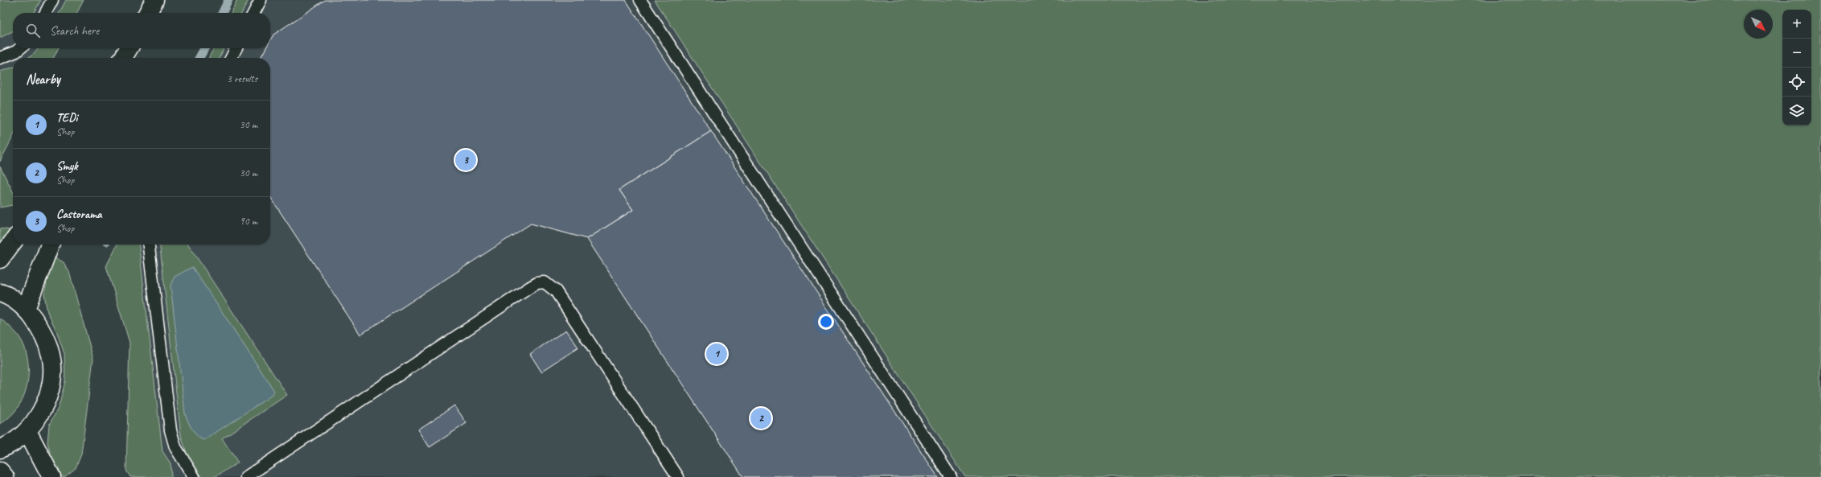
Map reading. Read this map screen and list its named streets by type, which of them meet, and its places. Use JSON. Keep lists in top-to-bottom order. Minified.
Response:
{"north":"bottom right","page":{"map_buttons":["+","−"],"search":"Search here","heading":["Nearby","3 results"],"list":[{"mark":"1","name":"TEDi","note":"Shop","value":"30 m"},{"mark":"2","name":"Smyk","note":"Shop","value":"30 m"},{"mark":"3","name":"Castorama","note":"Shop","value":"90 m"}],"pins":["3","1","2"]}}
